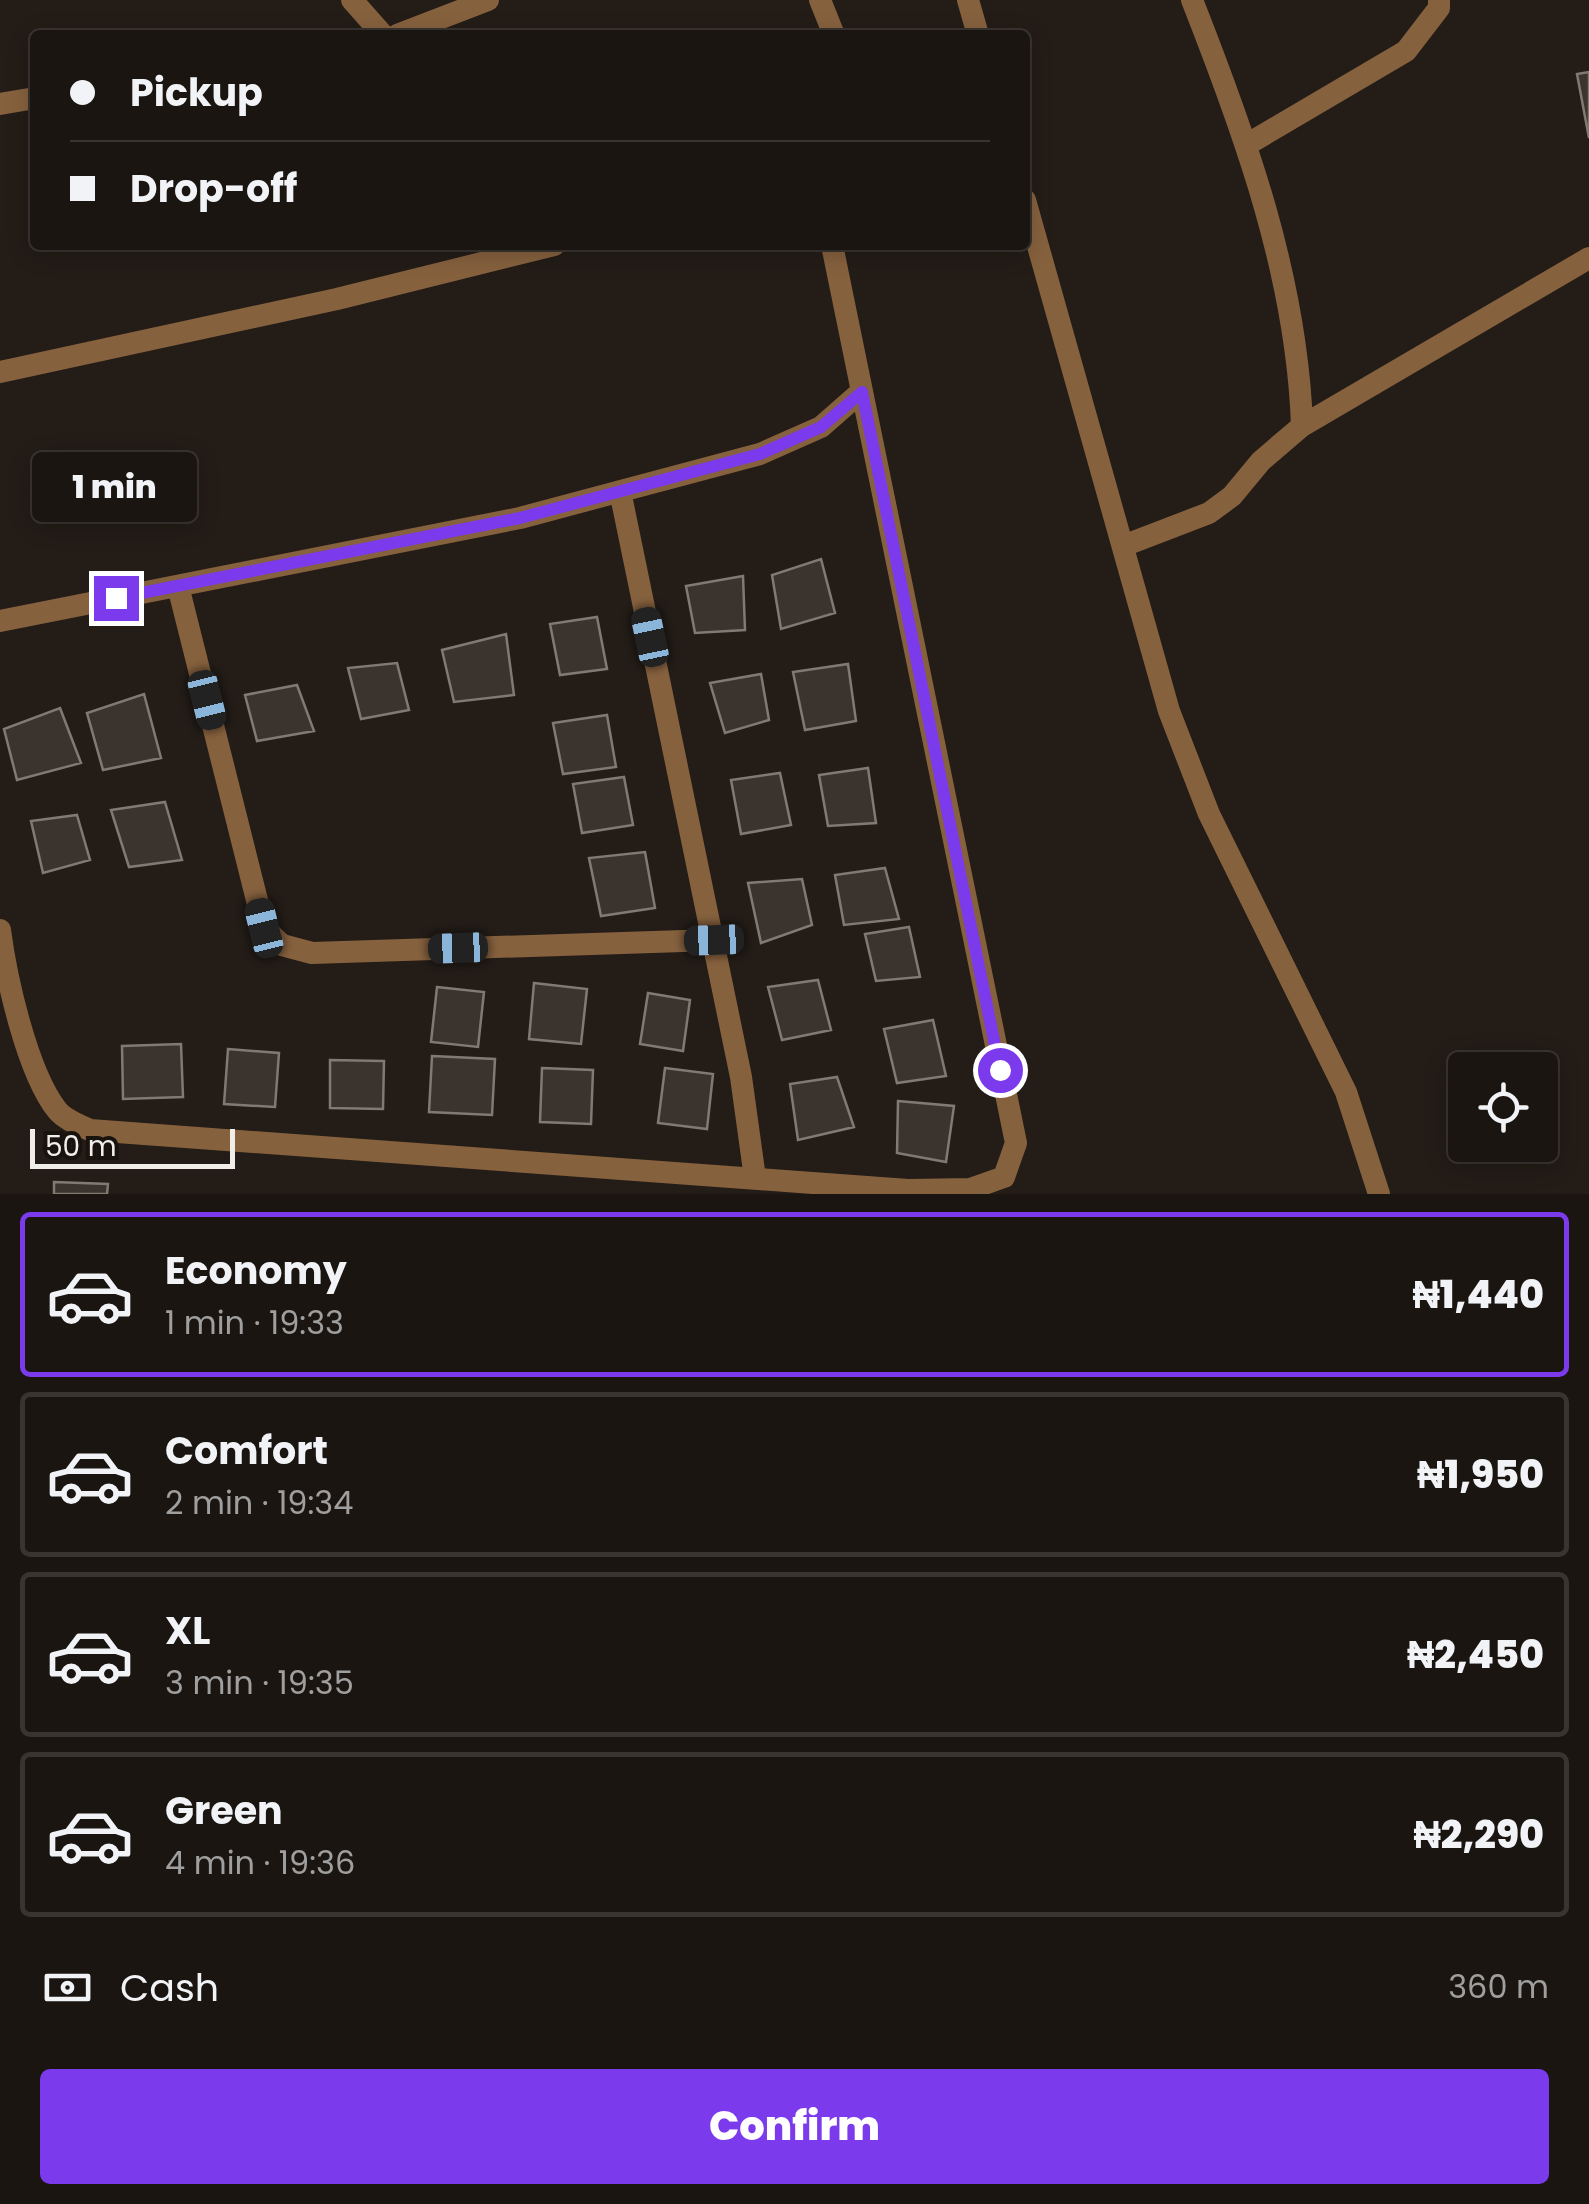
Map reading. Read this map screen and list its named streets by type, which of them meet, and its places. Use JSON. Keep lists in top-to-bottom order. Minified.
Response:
{"scale_bar":"50 m","page":{"banner":["Pickup","Drop-off"],"bubble":"1 min","scale":"50 m","list":[{"name":"Economy","note":"1 min · 19:33","value":"₦1,440"},{"name":"Comfort","note":"2 min · 19:34","value":"₦1,950"},{"name":"XL","note":"3 min · 19:35","value":"₦2,450"},{"name":"Green","note":"4 min · 19:36","value":"₦2,290"}],"pay":["Cash","360 m"],"buttons":"Confirm"}}
